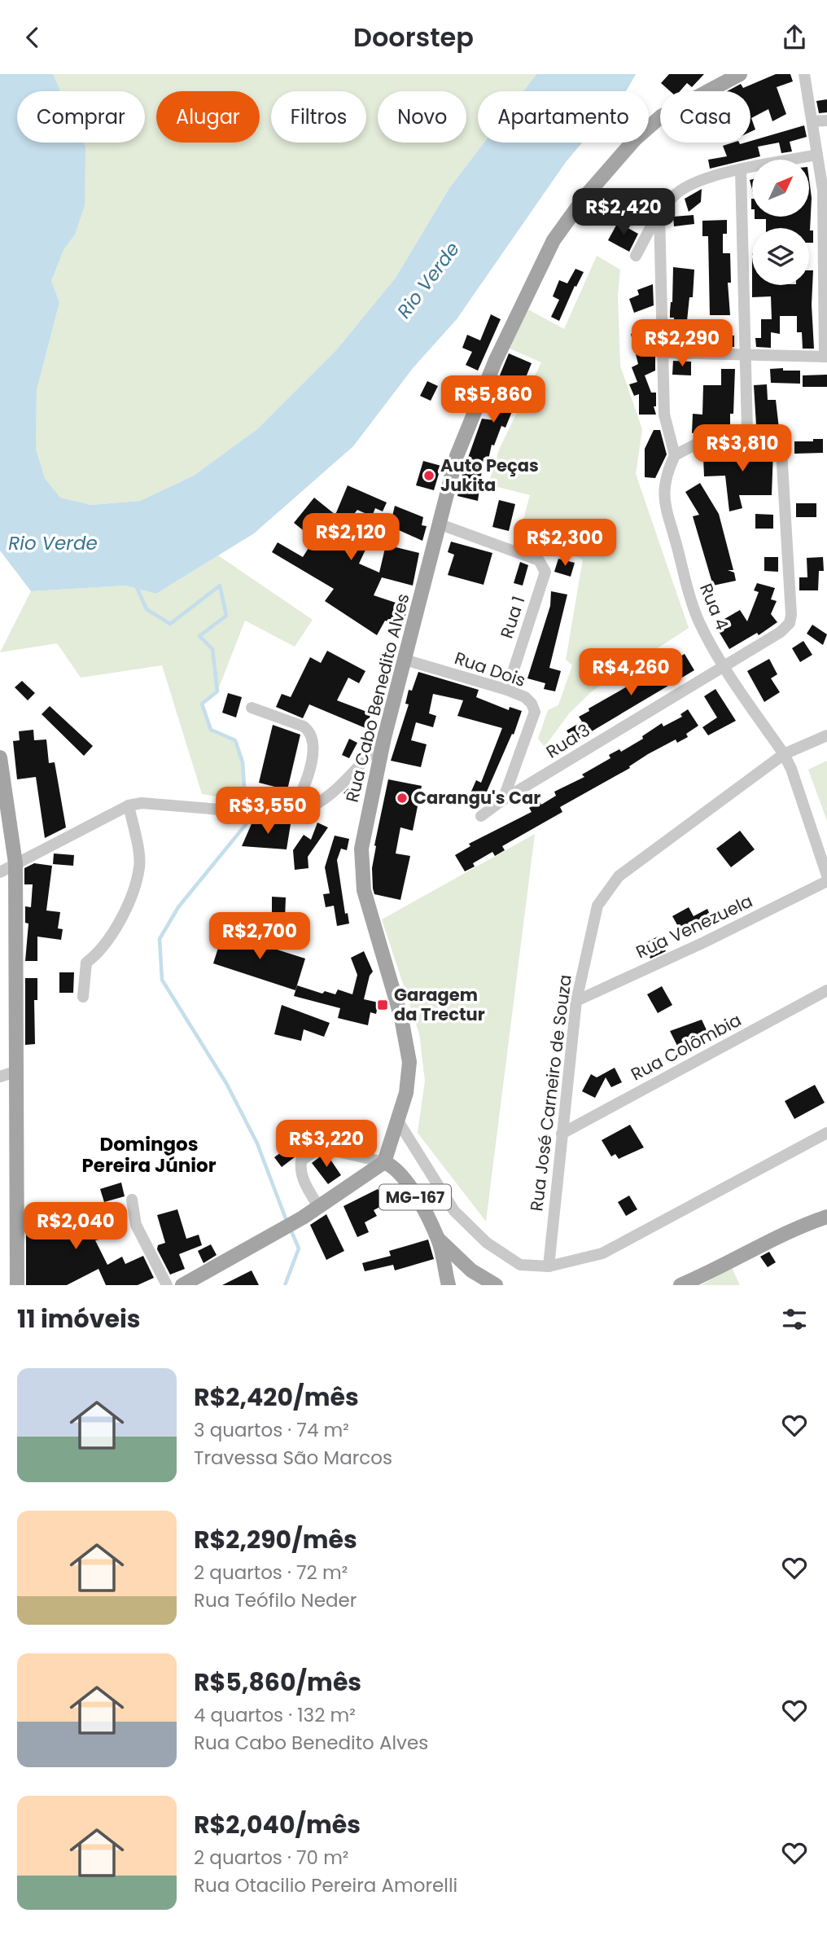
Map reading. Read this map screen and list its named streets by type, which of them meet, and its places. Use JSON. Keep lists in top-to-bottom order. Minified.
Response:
{"streets":{"main road":["Rua Cabo Benedito Alves","MG-167"],"street":["Rua 4","Rua 1","Rua Dois","Rua 3","Rua Venezuela","Rua Colômbia","Rua José Carneiro de Souza"]},"crossings":[["Rua 4","Rua 3"],["Rua 4","Rua José Carneiro de Souza"],["Rua 1","Rua Dois"],["Rua 1","Rua Cabo Benedito Alves"],["Rua Dois","Rua Cabo Benedito Alves"],["Rua Dois","Rua 3"],["Rua Cabo Benedito Alves","MG-167"],["Rua Venezuela","Rua José Carneiro de Souza"],["Rua Colômbia","Rua José Carneiro de Souza"]],"districts":["Domingos Pereira Júnior"],"water":["Rio Verde"],"places":{"other":["Auto Peças Jukita","Carangu's Car"],"transit":["Garagem da Trectur"]},"north":"top right","page":{"header":"Doorstep","chip":["Comprar","Alugar","Filtros","Novo","Apartamento","Casa"],"price":["R$2,420","R$2,290","R$5,860","R$3,810","R$2,120","R$2,300","R$4,260","R$3,550","R$2,700","R$3,220","R$2,040"],"heading":"11 imóveis","list":[{"name":"R$2,420/mês","note":"3 quartos · 74 m² · Travessa São Marcos"},{"name":"R$2,290/mês","note":"2 quartos · 72 m² · Rua Teófilo Neder"},{"name":"R$5,860/mês","note":"4 quartos · 132 m² · Rua Cabo Benedito Alves"},{"name":"R$2,040/mês","note":"2 quartos · 70 m² · Rua Otacilio Pereira Amorelli"}]}}
